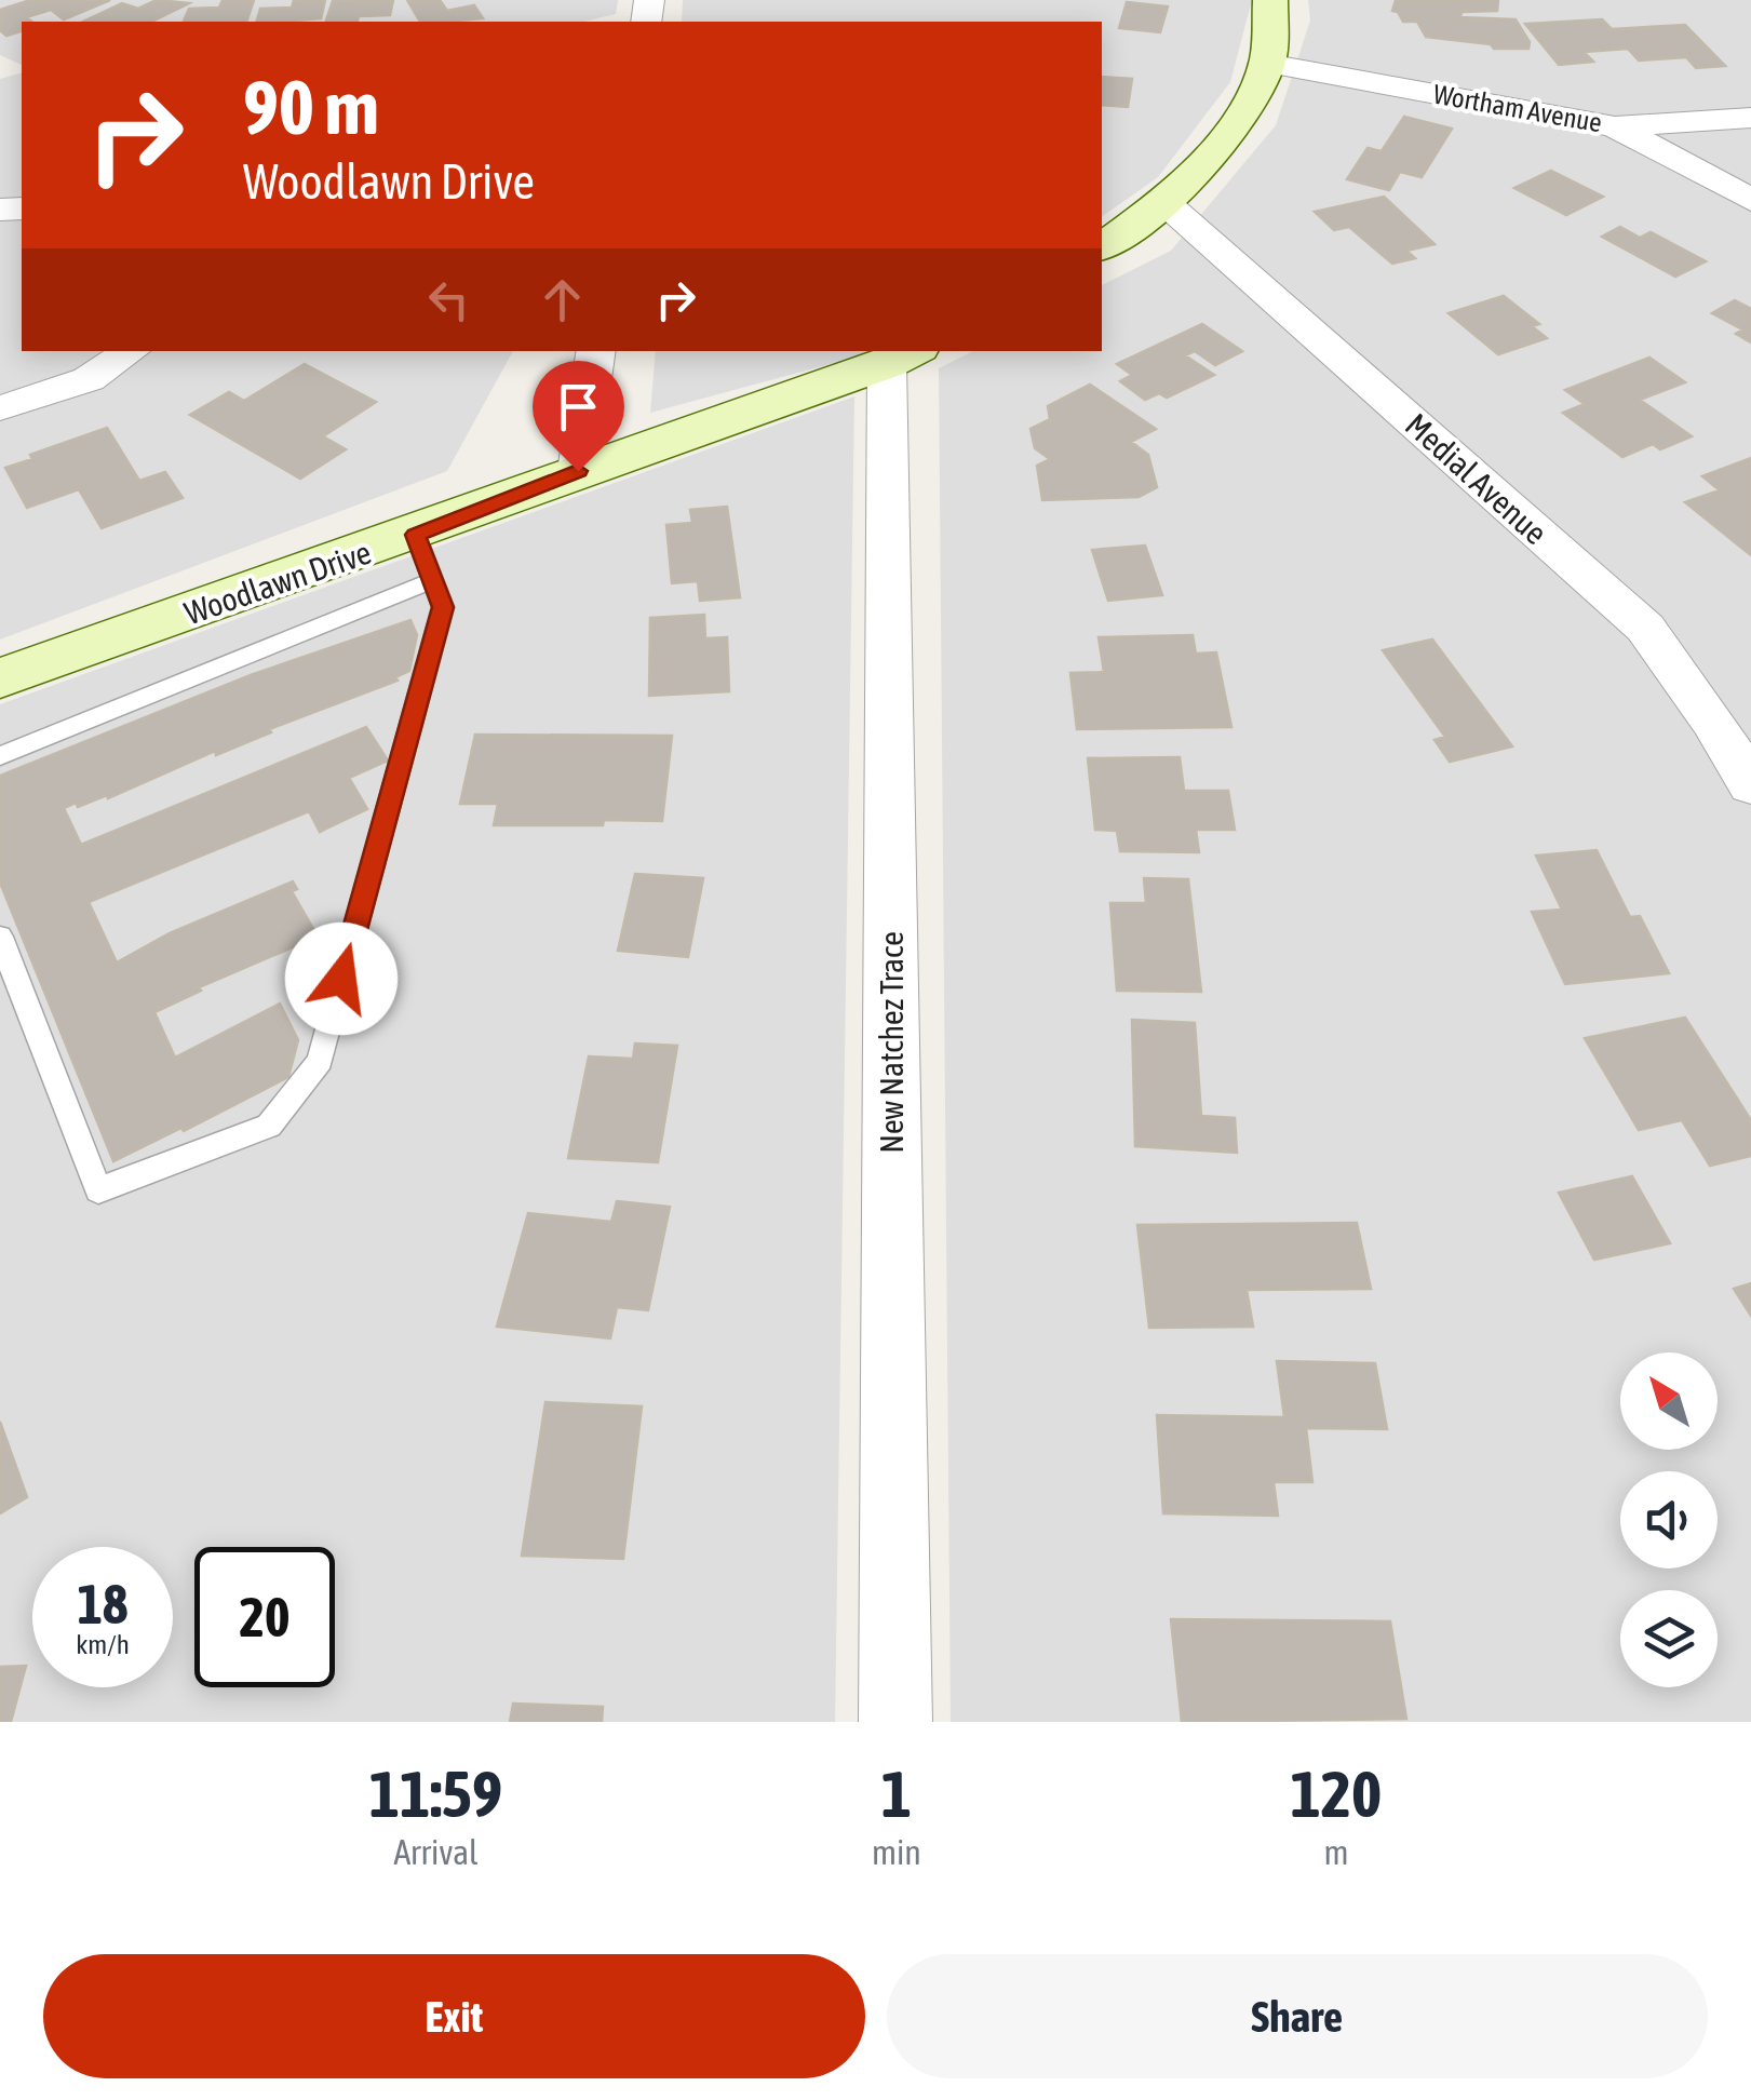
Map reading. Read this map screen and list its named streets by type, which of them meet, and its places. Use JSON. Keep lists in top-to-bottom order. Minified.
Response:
{"streets":{"main road":["Woodlawn Drive"],"street":["Wortham Avenue","Medial Avenue","New Natchez Trace"]},"crossings":[["Woodlawn Drive","New Natchez Trace"]],"north":"top left","page":{"turn":["90 m","Woodlawn Drive"],"speed":"18 km/h","limit":"20","eta":["11:59","Arrival","1","min","120","m"],"buttons":["Exit","Share"]}}
